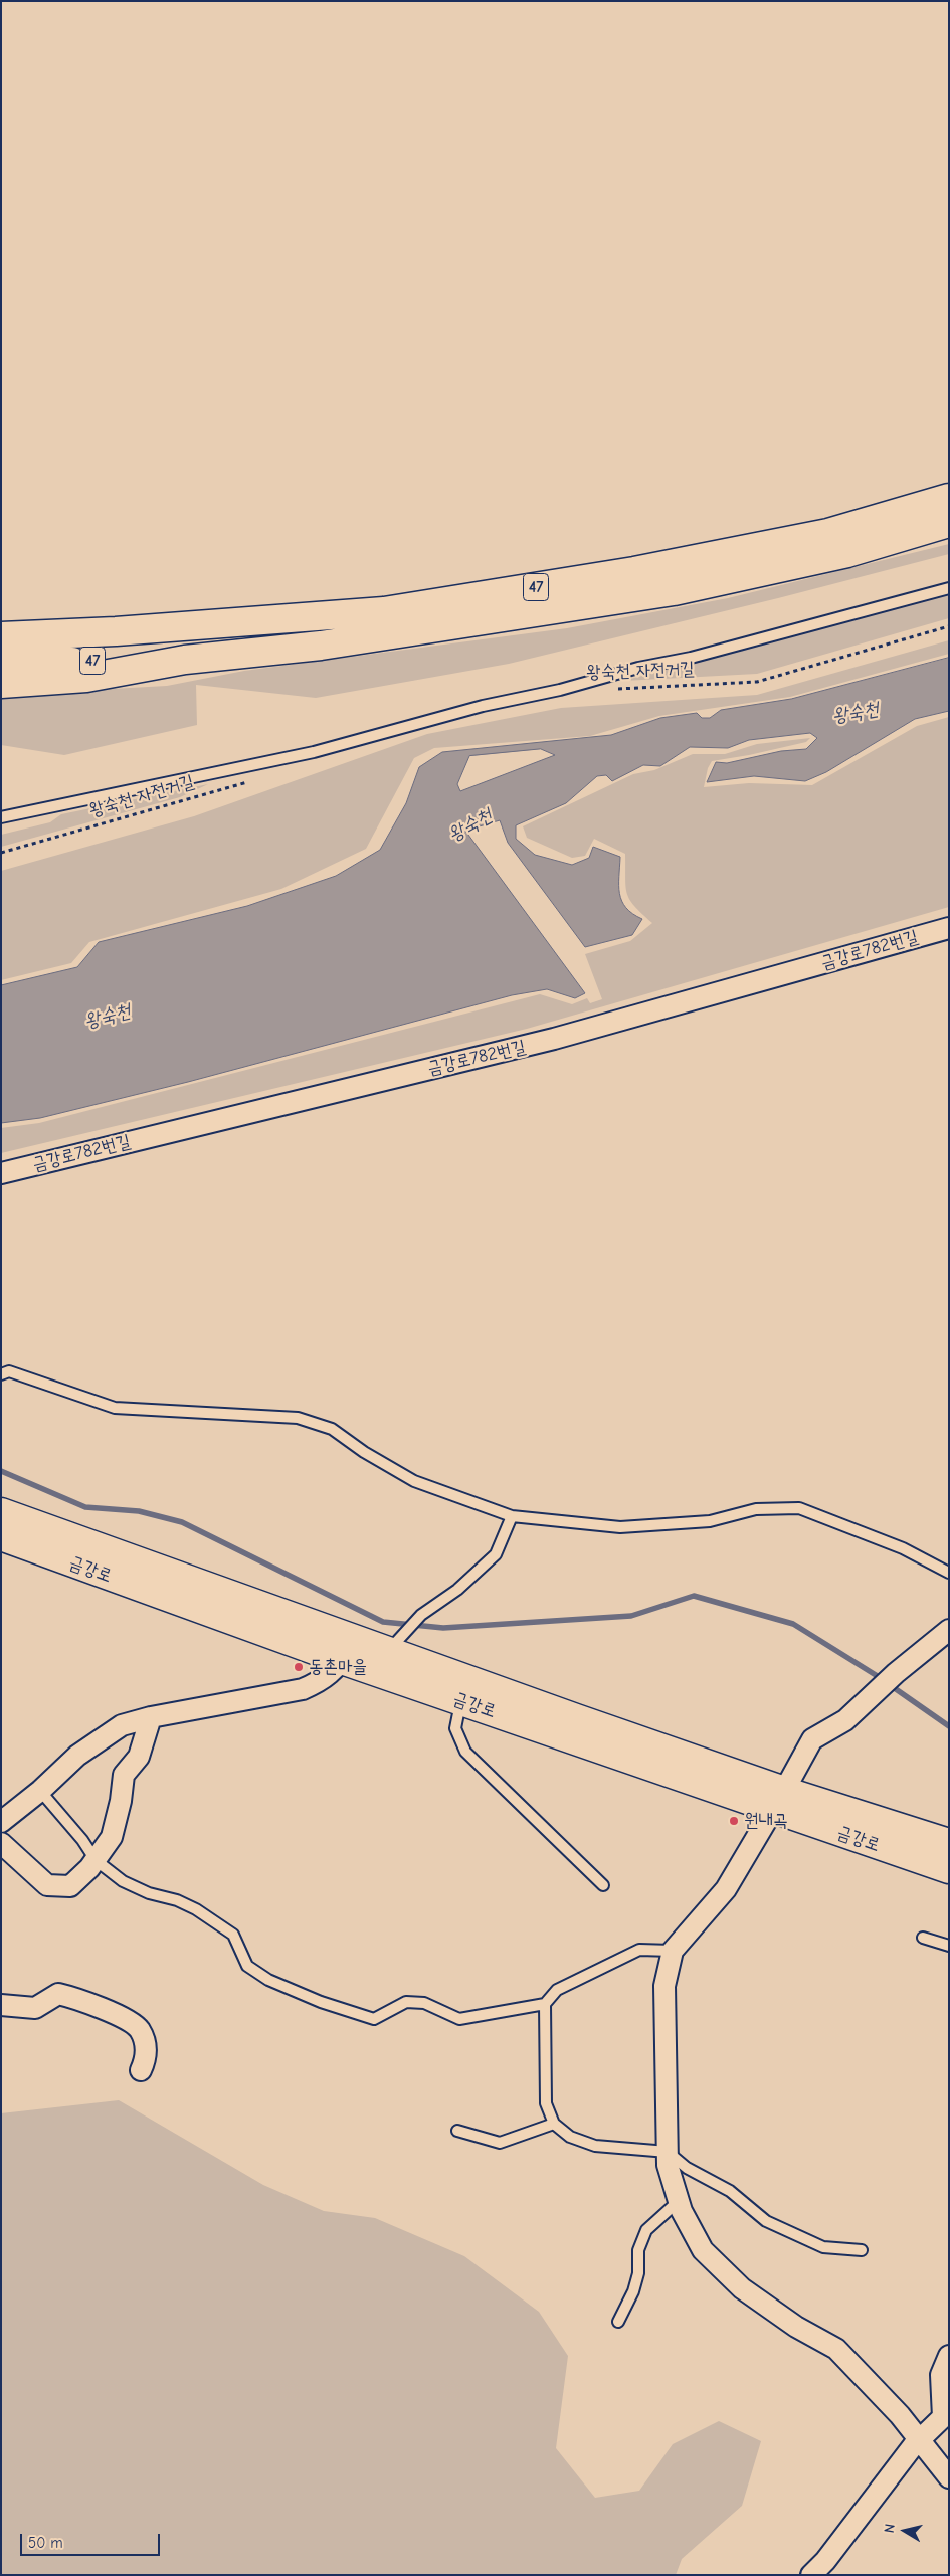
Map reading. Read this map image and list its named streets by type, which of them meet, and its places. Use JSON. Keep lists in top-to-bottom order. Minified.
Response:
{"streets":{"main road":["47","금강로"],"street":["금강로782번길"],"path":["왕숙천 자전거길"]},"water":["왕숙천"],"places":["동촌마을","원내곡"],"scale_bar":"50 m","north":"left"}
